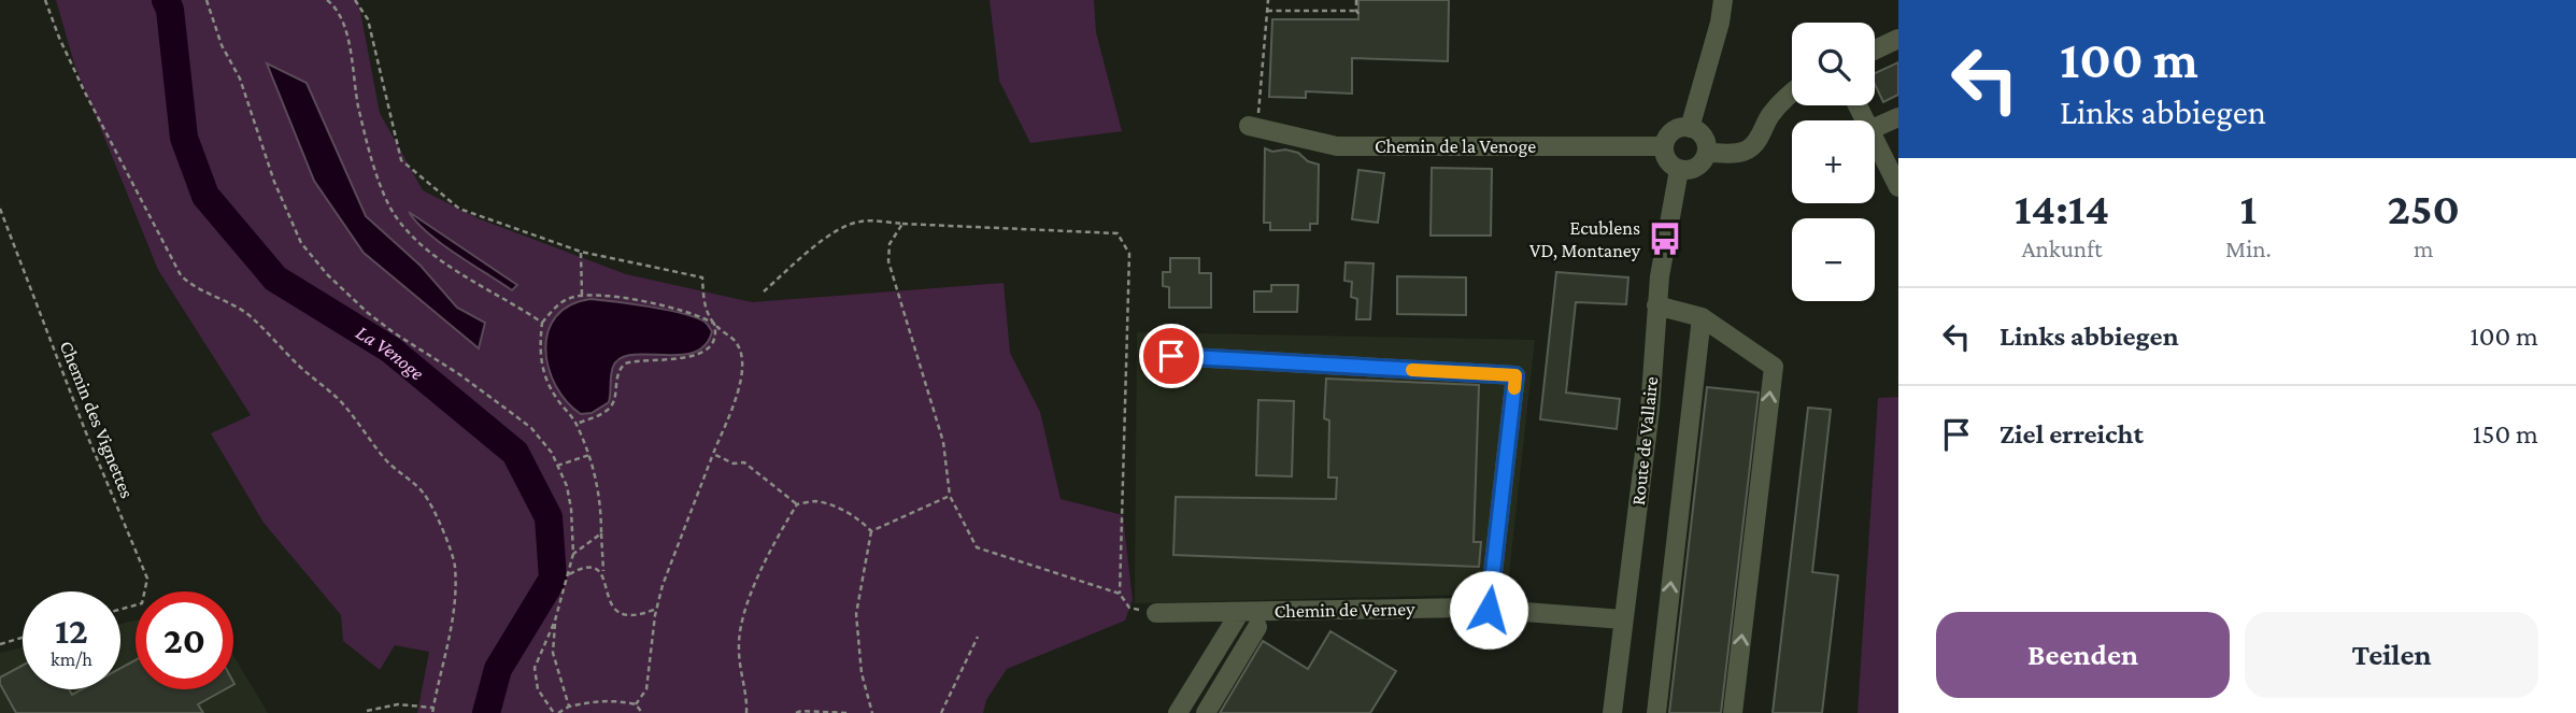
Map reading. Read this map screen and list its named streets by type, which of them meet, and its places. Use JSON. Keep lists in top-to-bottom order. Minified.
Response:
{"streets":{"street":["Chemin de la Venoge","Route de Vallaire","Chemin de Verney"],"path":["Chemin des Vignettes"]},"crossings":[["Chemin de la Venoge","Route de Vallaire"],["Route de Vallaire","Chemin de Verney"]],"water":["La Venoge"],"places":{"bus stop":["Ecublens VD, Montaney"]},"page":{"turn":["100 m","Links abbiegen"],"map_buttons":["+","−"],"eta":["14:14","Ankunft","1","Min.","250","m"],"list":[{"name":"Links abbiegen","value":"100 m"},{"name":"Ziel erreicht","value":"150 m"}],"speed":"12 km/h","limit":"20","buttons":["Beenden","Teilen"]}}
